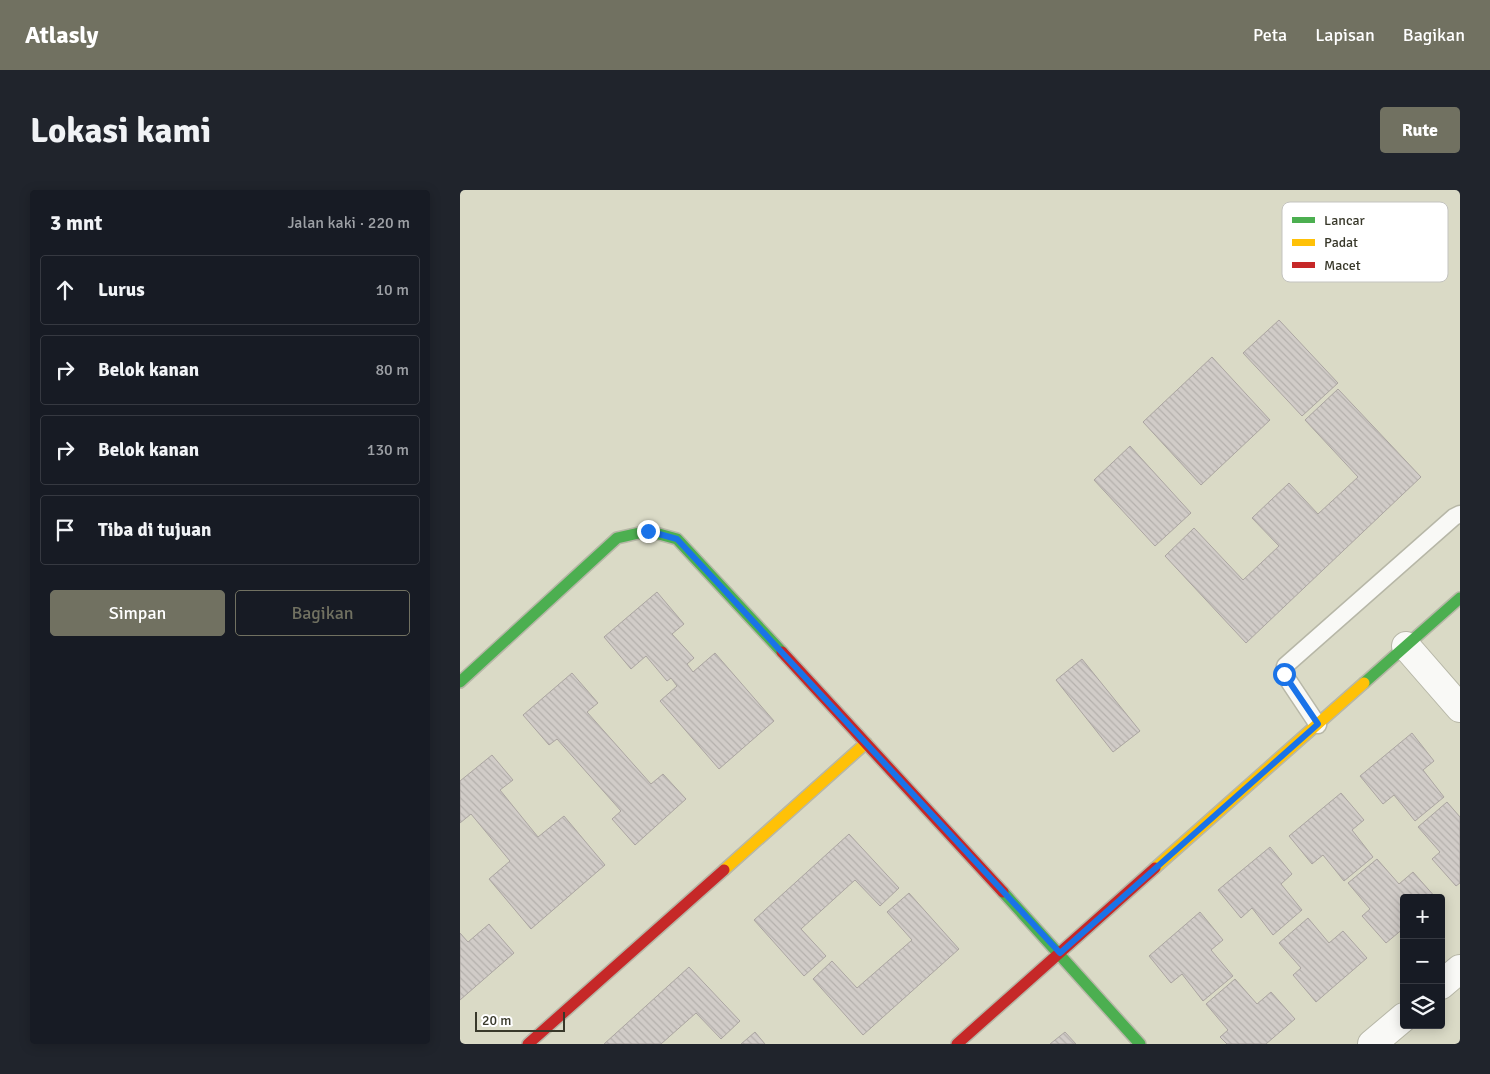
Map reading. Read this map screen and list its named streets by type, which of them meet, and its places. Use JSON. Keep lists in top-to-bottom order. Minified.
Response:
{"legend":["Lancar","Padat","Macet"],"scale_bar":"20 m","page":{"header":"Atlasly","nav":["Peta","Lapisan","Bagikan"],"buttons":["Rute",["Simpan","Bagikan"]],"title":"Lokasi kami","heading":["3 mnt","Jalan kaki · 220 m"],"list":[["Lurus","10 m"],["Belok kanan","80 m"],["Belok kanan","130 m"],"Tiba di tujuan"],"map_buttons":["+","−"],"scale":"20 m"}}
